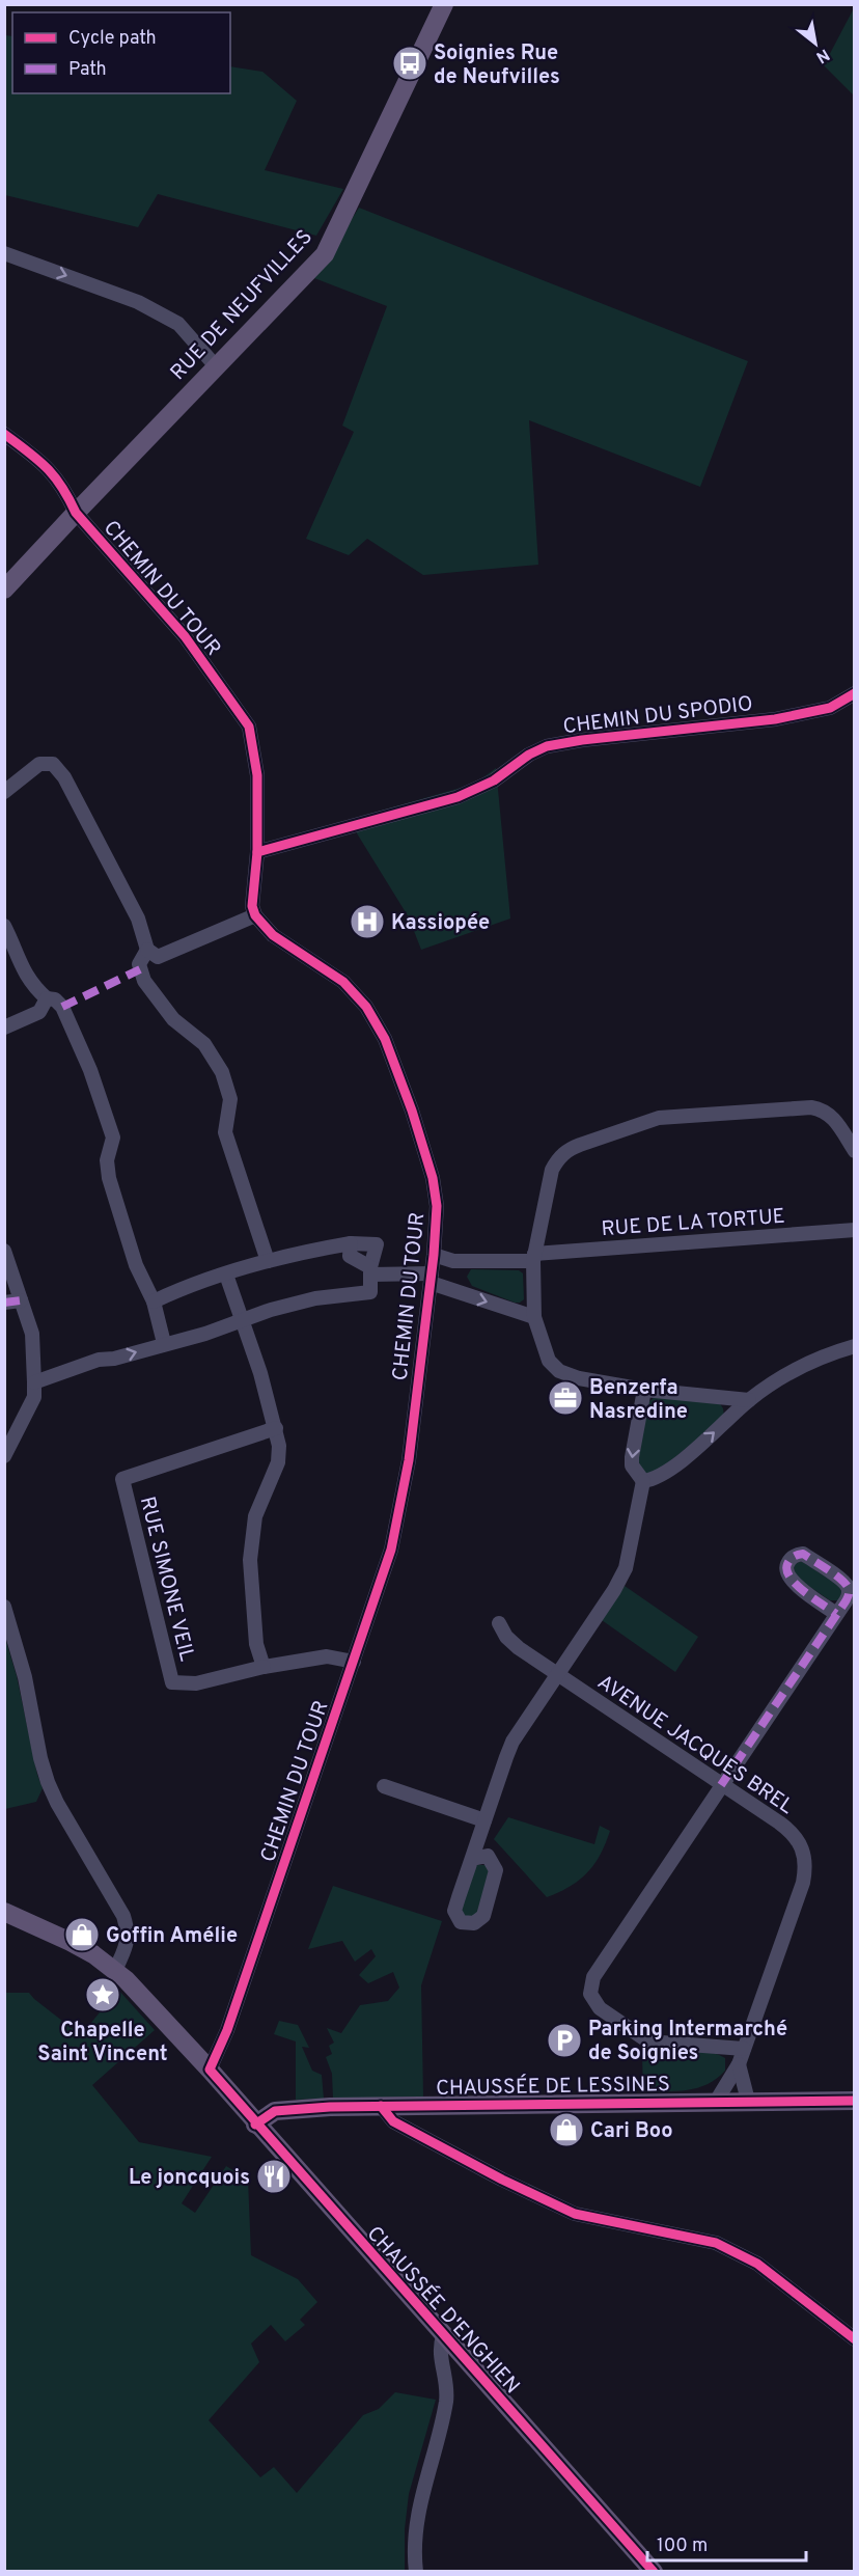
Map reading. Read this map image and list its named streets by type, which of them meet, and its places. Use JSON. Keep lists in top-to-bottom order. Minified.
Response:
{"streets":{"main road":["RUE DE NEUFVILLES","CHAUSSÉE DE LESSINES","CHAUSSÉE D'ENGHIEN"],"street":["CHEMIN DU TOUR","CHEMIN DU SPODIO","RUE DE LA TORTUE","RUE SIMONE VEIL","AVENUE JACQUES BREL"]},"crossings":[["RUE DE NEUFVILLES","CHEMIN DU TOUR"],["CHEMIN DU TOUR","CHEMIN DU SPODIO"],["CHEMIN DU TOUR","RUE DE LA TORTUE"],["CHEMIN DU TOUR","CHAUSSÉE D'ENGHIEN"],["AVENUE JACQUES BREL","CHAUSSÉE DE LESSINES"],["CHAUSSÉE DE LESSINES","CHAUSSÉE D'ENGHIEN"]],"places":{"bus stop":["Soignies Rue de Neufvilles"],"hospital":["Kassiopée"],"office":["Benzerfa Nasredine"],"shop":["Goffin Amélie","Cari Boo"],"place":["Chapelle Saint Vincent"],"parking":["Parking Intermarché de Soignies"],"restaurant":["Le joncquois"]},"legend":["Cycle path","Path"],"scale_bar":"100 m","north":"bottom right"}
